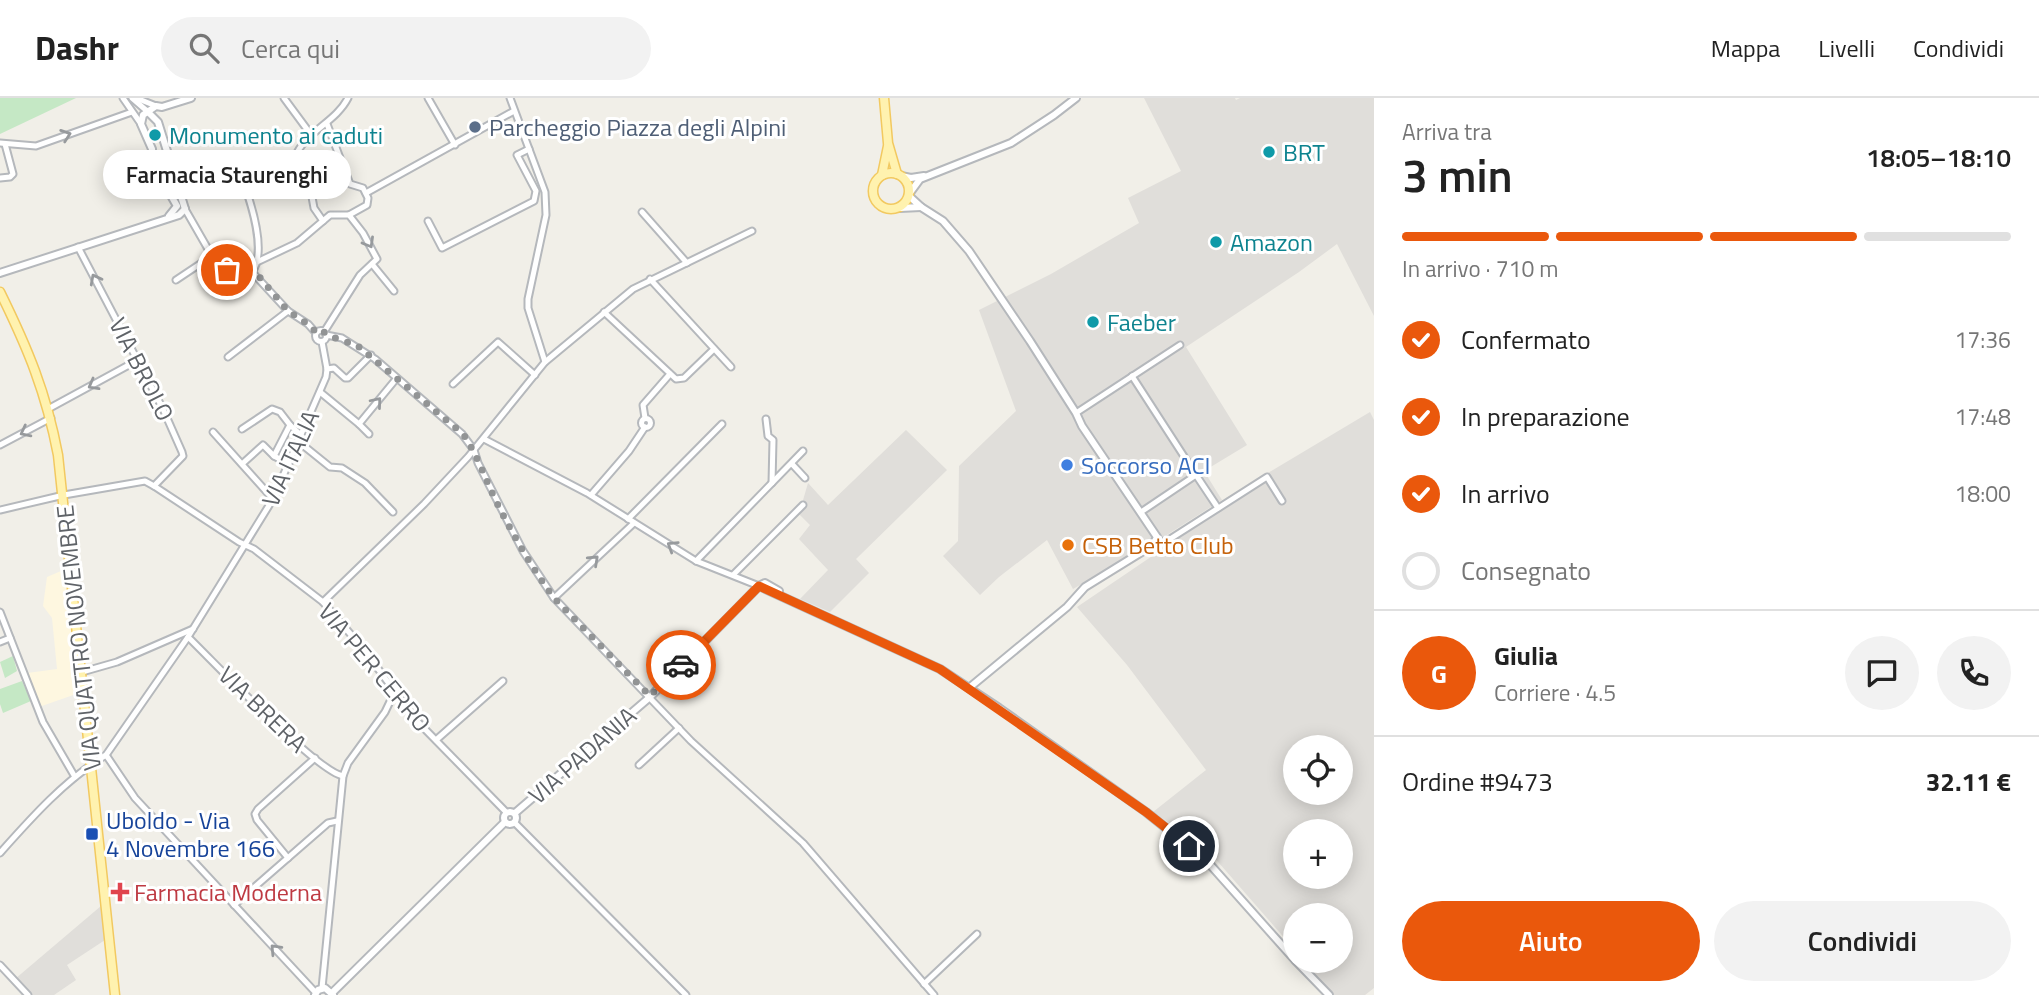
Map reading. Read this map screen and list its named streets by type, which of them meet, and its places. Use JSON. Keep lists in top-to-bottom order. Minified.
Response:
{"streets":{"main road":["VIA QUATTRO NOVEMBRE"],"street":["VIA BROLO","VIA ITALIA","VIA PER CERRO","VIA BRERA","VIA PADANIA"]},"crossings":[["VIA BROLO","VIA PER CERRO"],["VIA ITALIA","VIA PER CERRO"],["VIA ITALIA","VIA BRERA"],["VIA PER CERRO","VIA PADANIA"]],"one_way":["VIA BROLO"],"places":{"other":["Parcheggio Piazza degli Alpini","Monumento ai caduti","BRT","Amazon","Farmacia Staurenghi","Faeber","Soccorso ACI","CSB Betto Club"],"transit":["Uboldo - Via 4 Novembre 166"],"health":["Farmacia Moderna"]},"page":{"header":"Dashr","search":"Cerca qui","nav":["Mappa","Livelli","Condividi"],"heading":["3 min","Arriva tra","18:05–18:10"],"panel":["Giulia","Corriere · 4.5","Ordine #9473","32.11 €"],"bubble":"Farmacia Staurenghi","bar":"In arrivo · 710 m","list":[["Confermato","17:36"],["In preparazione","17:48"],["In arrivo","18:00"],"Consegnato"],"round":"G","map_buttons":["+","−"],"buttons":["Aiuto","Condividi"]}}
